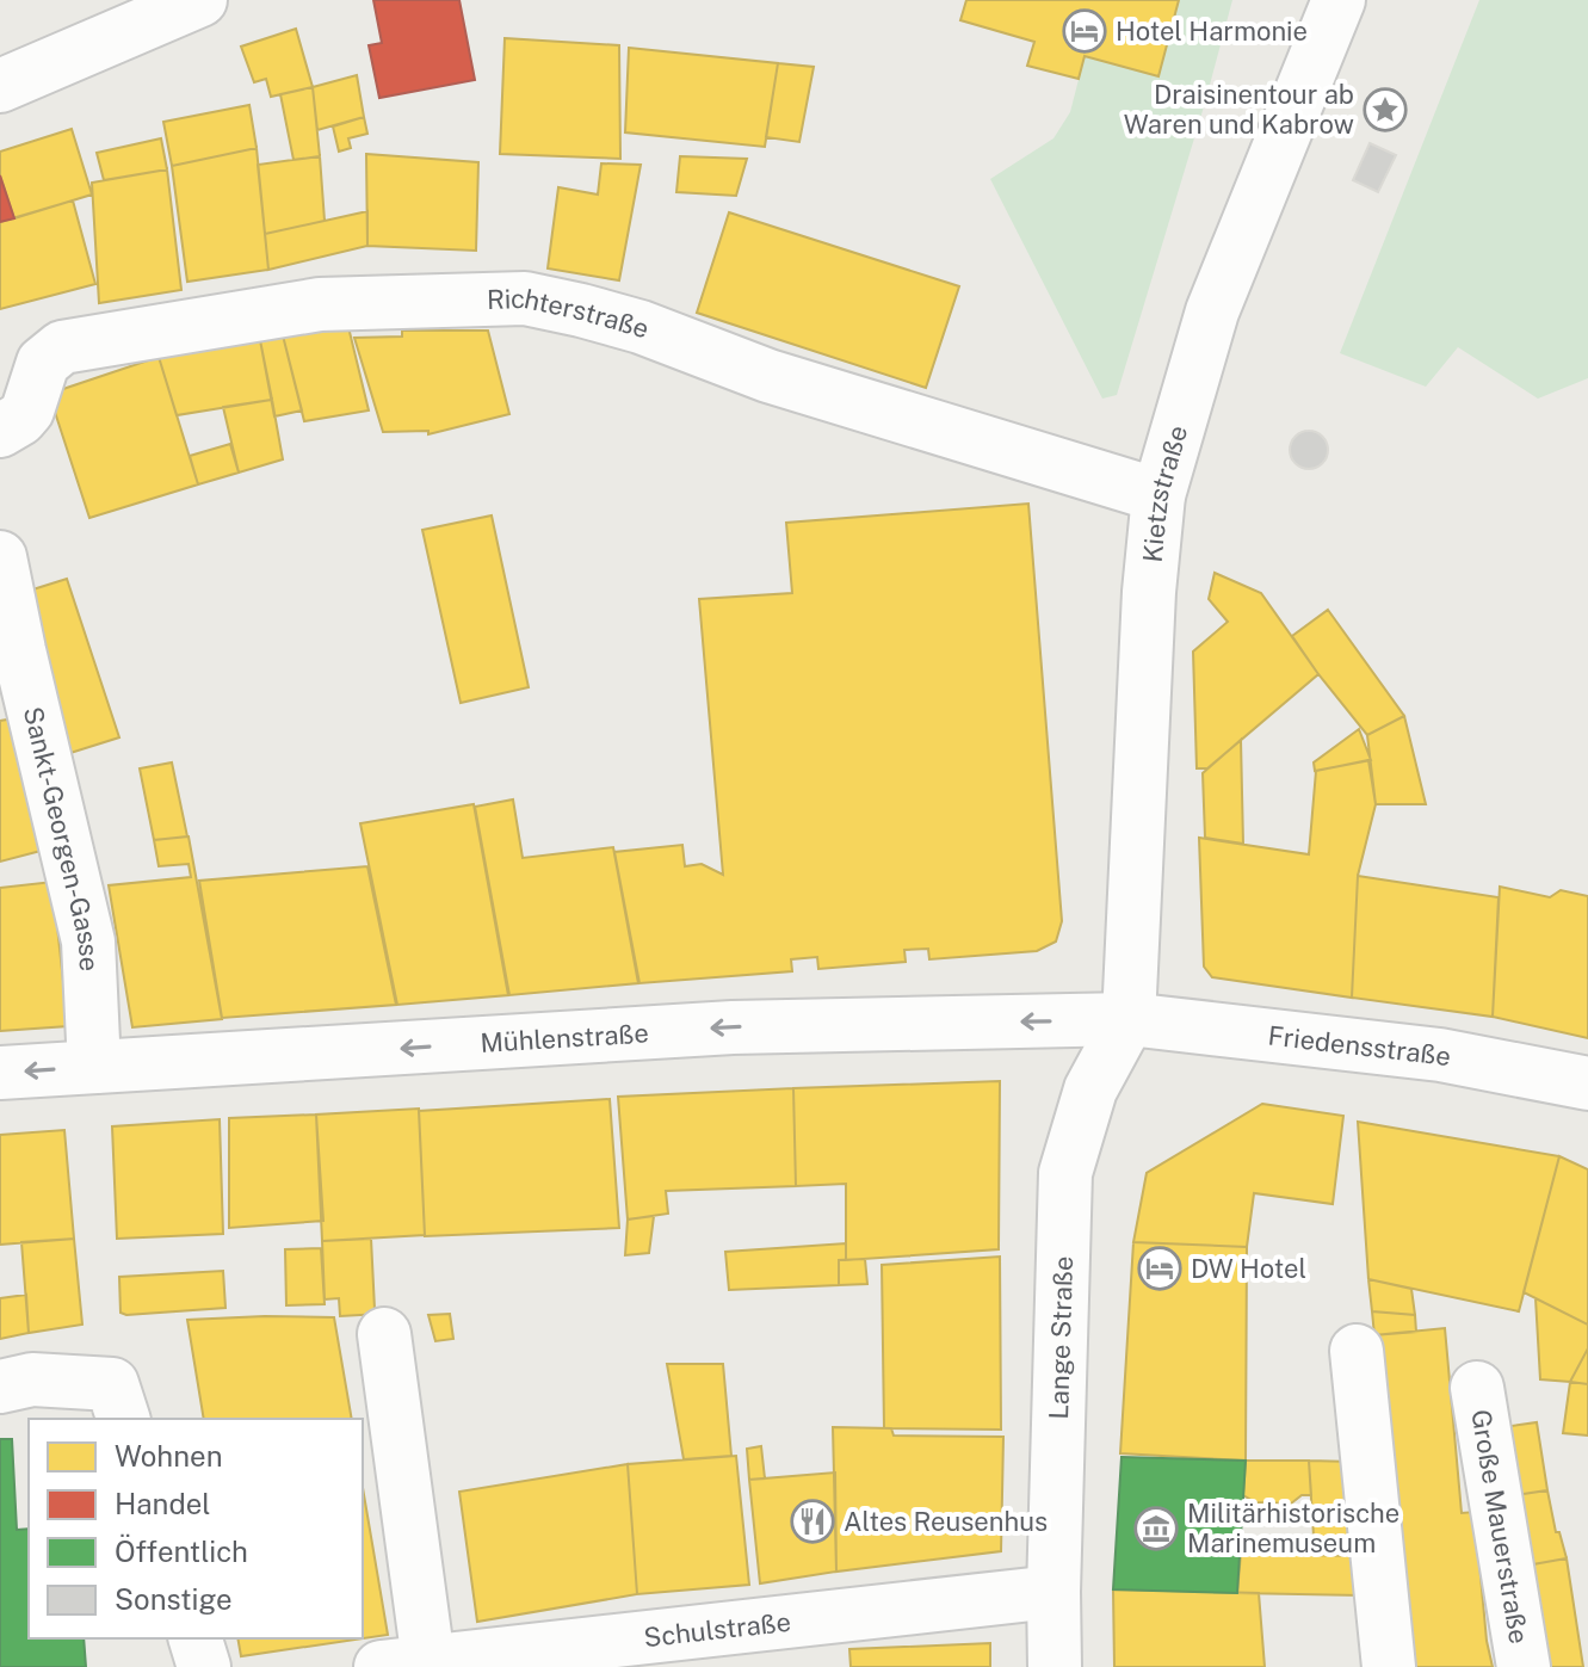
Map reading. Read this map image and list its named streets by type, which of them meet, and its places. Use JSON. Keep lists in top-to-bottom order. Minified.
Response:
{"streets":{"street":["Richterstraße","Kietzstraße","Sankt-Georgen-Gasse","Mühlenstraße","Friedensstraße","Lange Straße","Große Mauerstraße","Schulstraße"]},"crossings":[["Richterstraße","Kietzstraße"],["Kietzstraße","Mühlenstraße"],["Kietzstraße","Friedensstraße"],["Kietzstraße","Lange Straße"],["Sankt-Georgen-Gasse","Mühlenstraße"],["Mühlenstraße","Friedensstraße"],["Mühlenstraße","Lange Straße"],["Friedensstraße","Lange Straße"],["Lange Straße","Schulstraße"]],"one_way":["Mühlenstraße"],"places":{"hotel":["Hotel Harmonie","DW Hotel"],"place":["Draisinentour ab Waren und Kabrow"],"restaurant":["Altes Reusenhus"],"museum":["Militärhistorische Marinemuseum"]},"legend":["Wohnen","Handel","Öffentlich","Sonstige"]}
